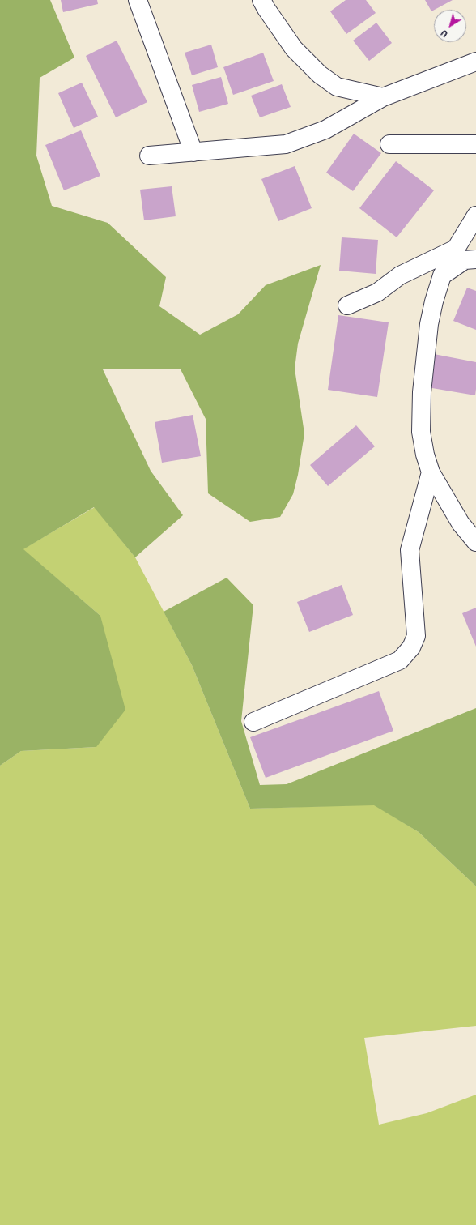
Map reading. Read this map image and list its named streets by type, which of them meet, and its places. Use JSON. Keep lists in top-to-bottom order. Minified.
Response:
{"north":"bottom left"}
